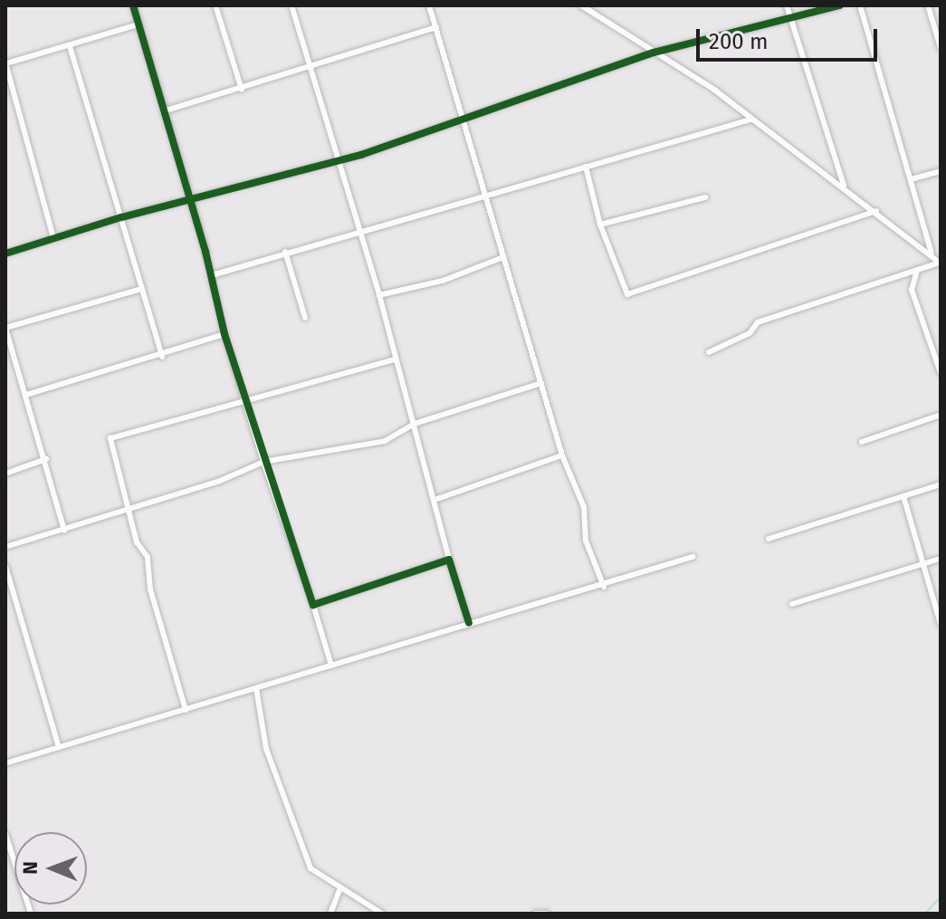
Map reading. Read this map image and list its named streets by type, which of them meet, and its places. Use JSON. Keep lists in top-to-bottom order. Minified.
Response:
{"scale_bar":"200 m","north":"left"}
